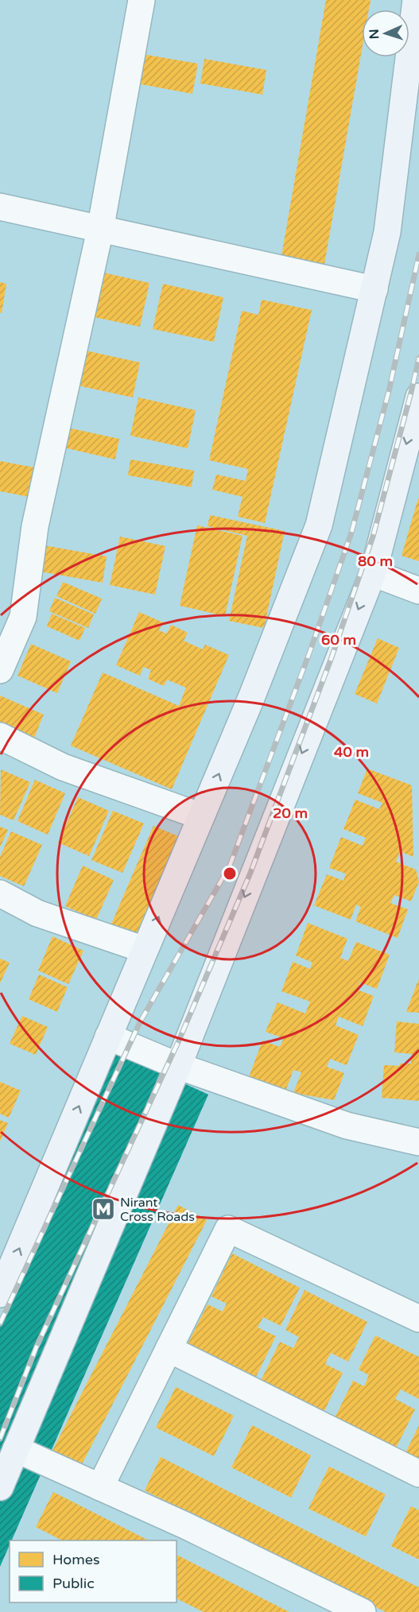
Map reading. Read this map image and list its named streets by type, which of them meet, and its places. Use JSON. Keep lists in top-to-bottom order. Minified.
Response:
{"places":{"metro station":["Nirant Cross Roads"]},"legend":["Homes","Public"],"north":"left","rings":["80 m","60 m","40 m","20 m"]}
